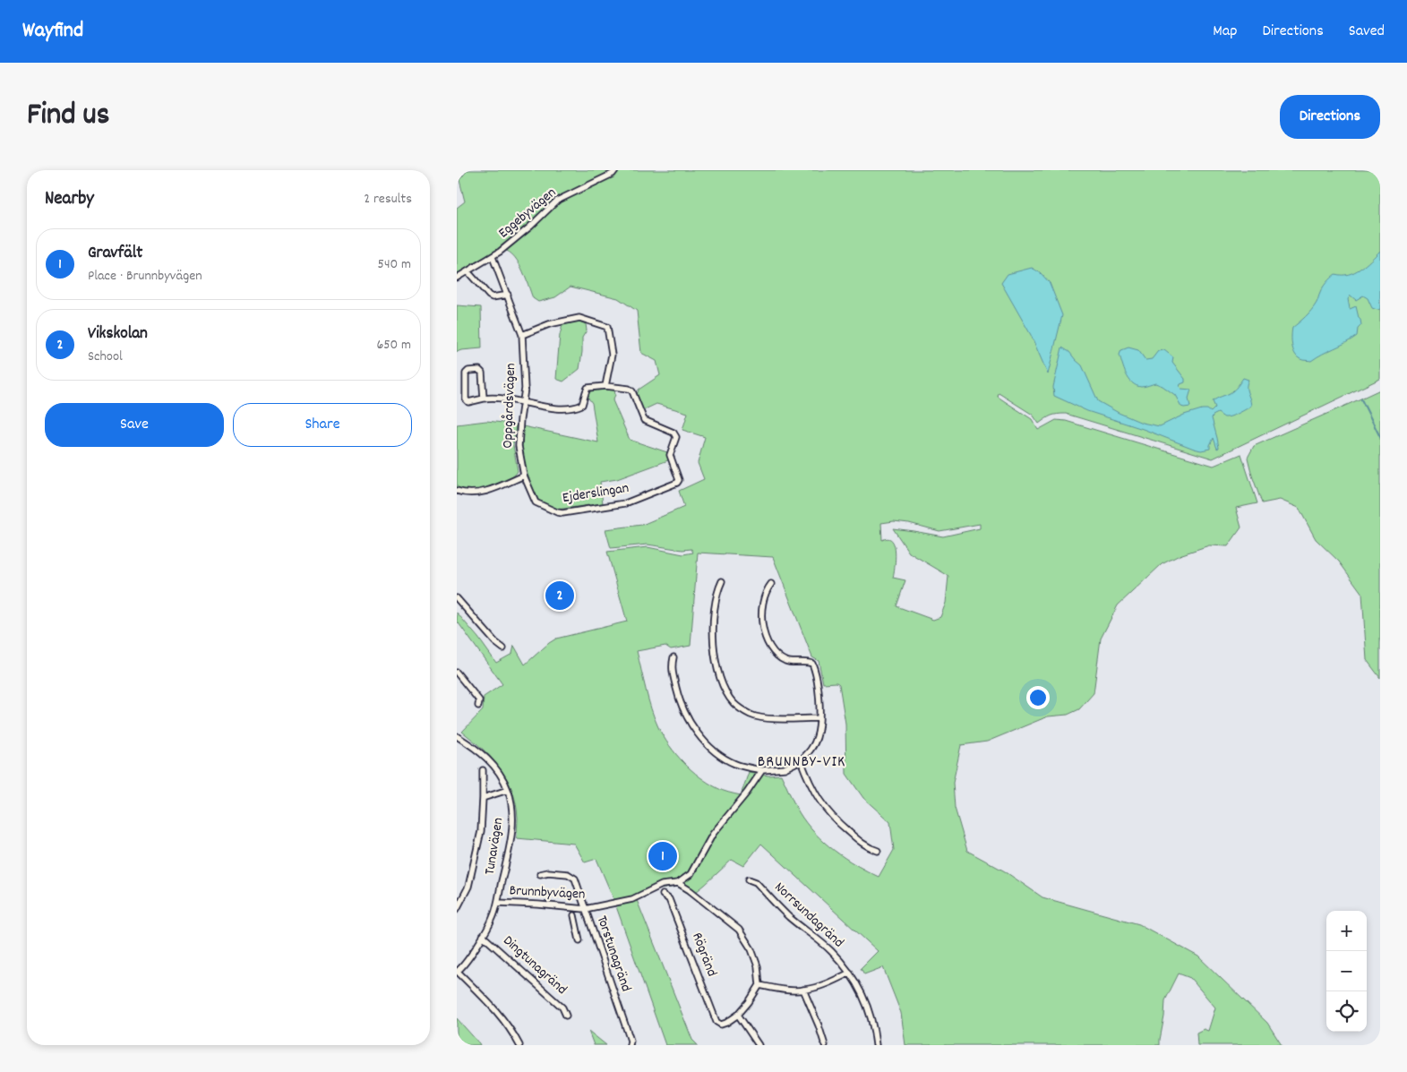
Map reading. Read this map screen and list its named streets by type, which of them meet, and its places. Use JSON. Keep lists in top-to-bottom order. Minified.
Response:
{"streets":{"street":["Eggebyvägen","Oppgårdsvägen","Ejderslingan","Tunavägen","Brunnbyvägen","Norrsundagränd","Torstunagränd","Rögränd","Dingtunagränd"]},"crossings":[["Eggebyvägen","Oppgårdsvägen"],["Oppgårdsvägen","Ejderslingan"],["Tunavägen","Brunnbyvägen"],["Tunavägen","Dingtunagränd"],["Brunnbyvägen","Torstunagränd"]],"districts":["BRUNNBY-VIK"],"page":{"header":"Wayfind","nav":["Map","Directions","Saved"],"title":"Find us","buttons":["Directions",["Save","Share"]],"heading":["Nearby","2 results"],"list":[{"mark":"1","name":"Gravfält","note":"Place · Brunnbyvägen","value":"540 m"},{"mark":"2","name":"Vikskolan","note":"School","value":"650 m"}],"pins":["2","1"],"map_buttons":["+","−"]}}
